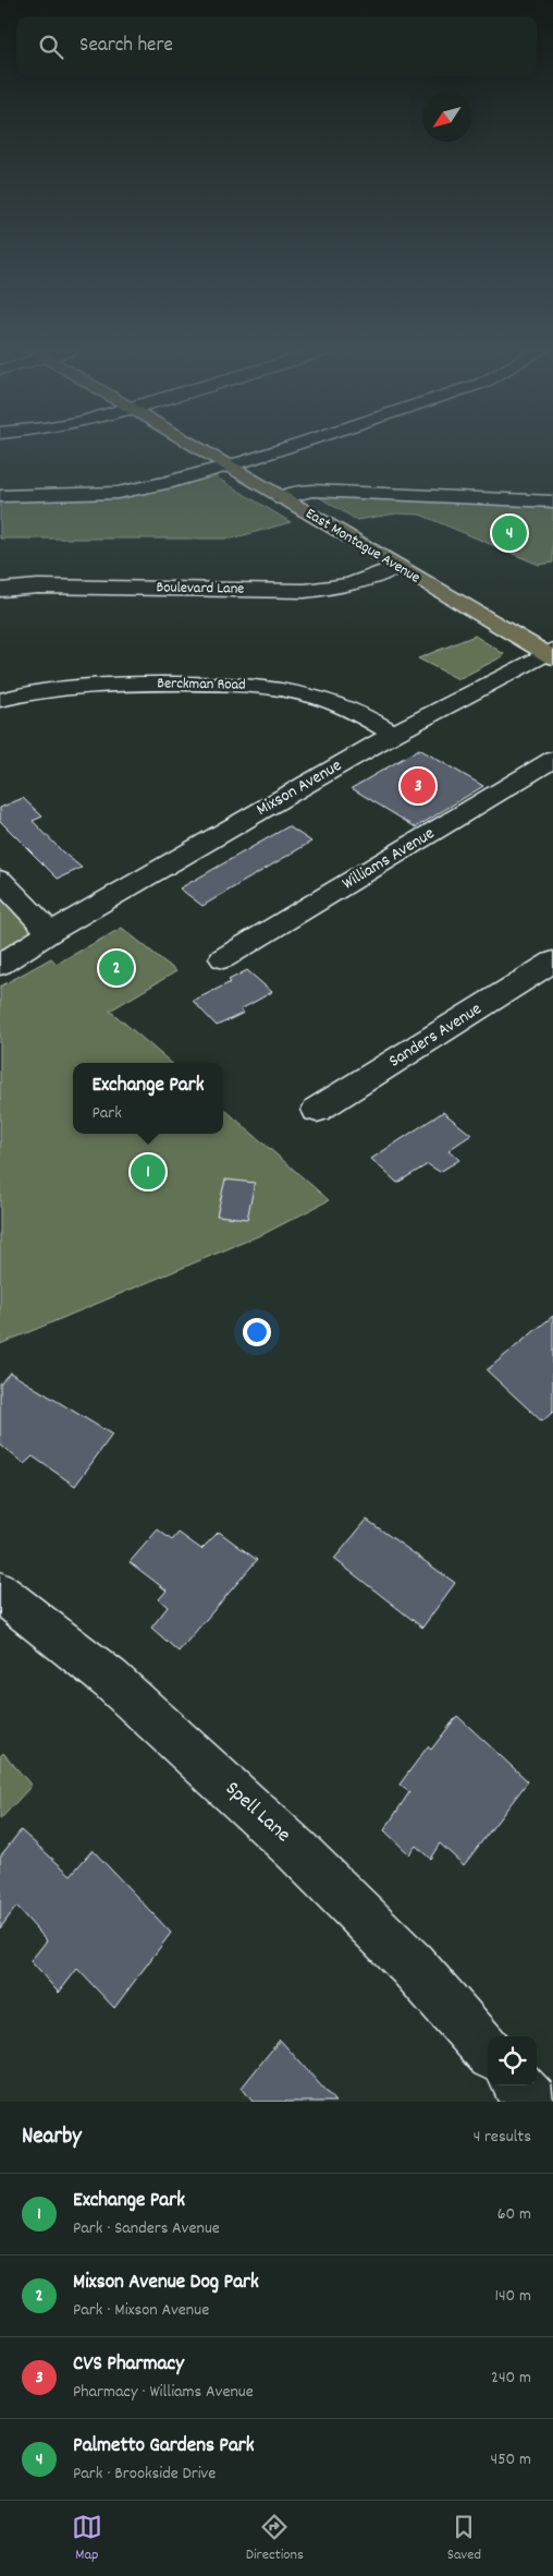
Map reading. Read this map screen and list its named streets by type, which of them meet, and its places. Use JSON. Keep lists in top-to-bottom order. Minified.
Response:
{"streets":{"main road":["East Montague Avenue"],"street":["Boulevard Lane","Berckman Road","Mixson Avenue","Williams Avenue","Sanders Avenue","Spell Lane"]},"crossings":[["East Montague Avenue","Boulevard Lane"],["East Montague Avenue","Mixson Avenue"],["Berckman Road","Mixson Avenue"]],"north":"bottom left","page":{"search":"Search here","pins":["4","3","2","1"],"popup":["Exchange Park","Park"],"heading":["Nearby","4 results"],"list":[{"mark":"1","name":"Exchange Park","note":"Park · Sanders Avenue","value":"60 m"},{"mark":"2","name":"Mixson Avenue Dog Park","note":"Park · Mixson Avenue","value":"140 m"},{"mark":"3","name":"CVS Pharmacy","note":"Pharmacy · Williams Avenue","value":"240 m"},{"mark":"4","name":"Palmetto Gardens Park","note":"Park · Brookside Drive","value":"450 m"}],"nav":["Map","Directions","Saved"]}}
